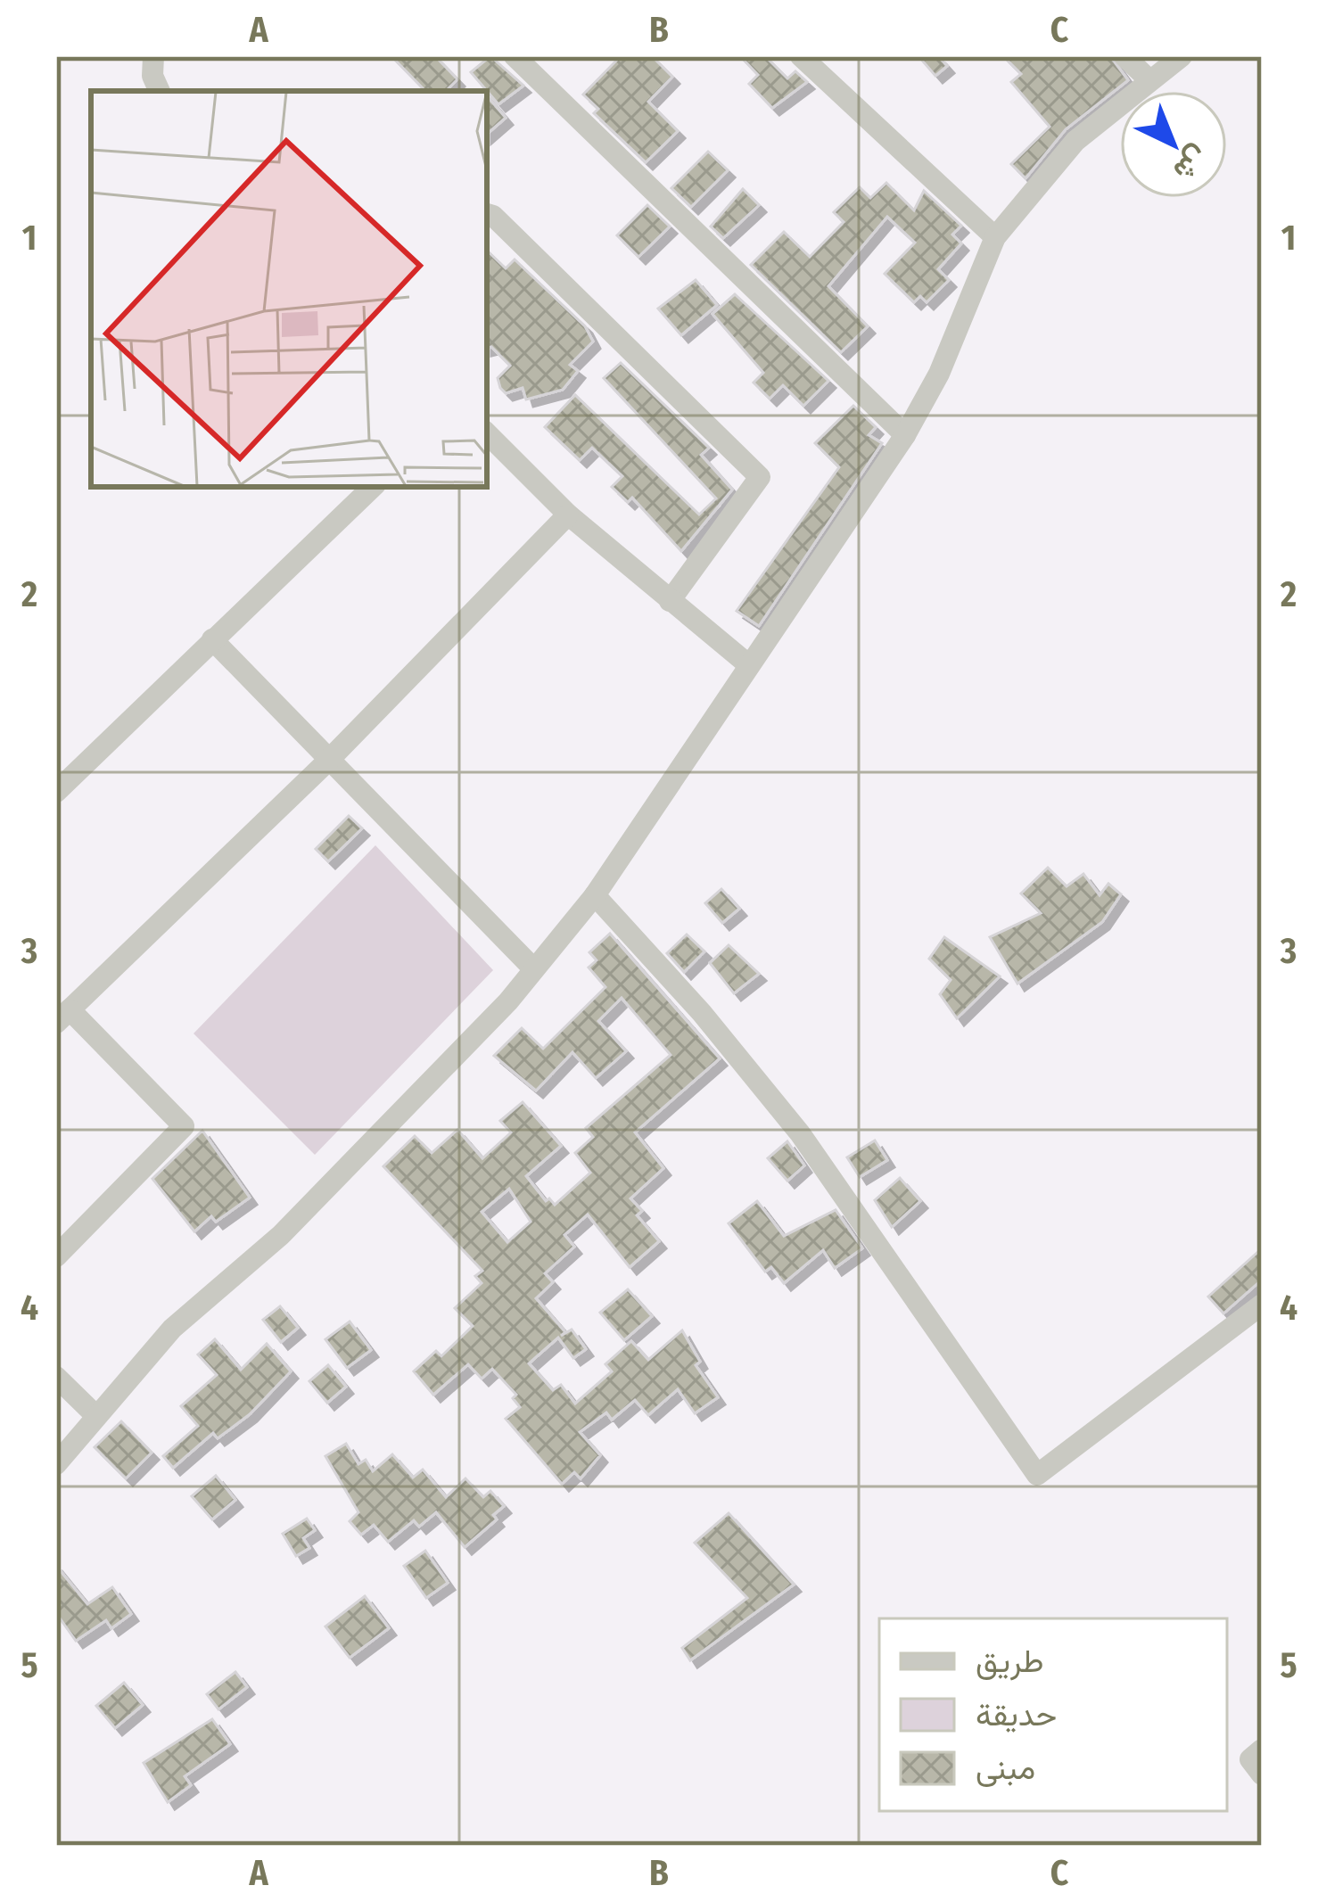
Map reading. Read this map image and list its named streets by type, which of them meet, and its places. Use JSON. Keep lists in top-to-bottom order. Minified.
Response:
{"legend":["طريق","حديقة","مبنى"],"north":"bottom right","grid":{"columns":["A","B","C"],"rows":["1","2","3","4","5"]}}
